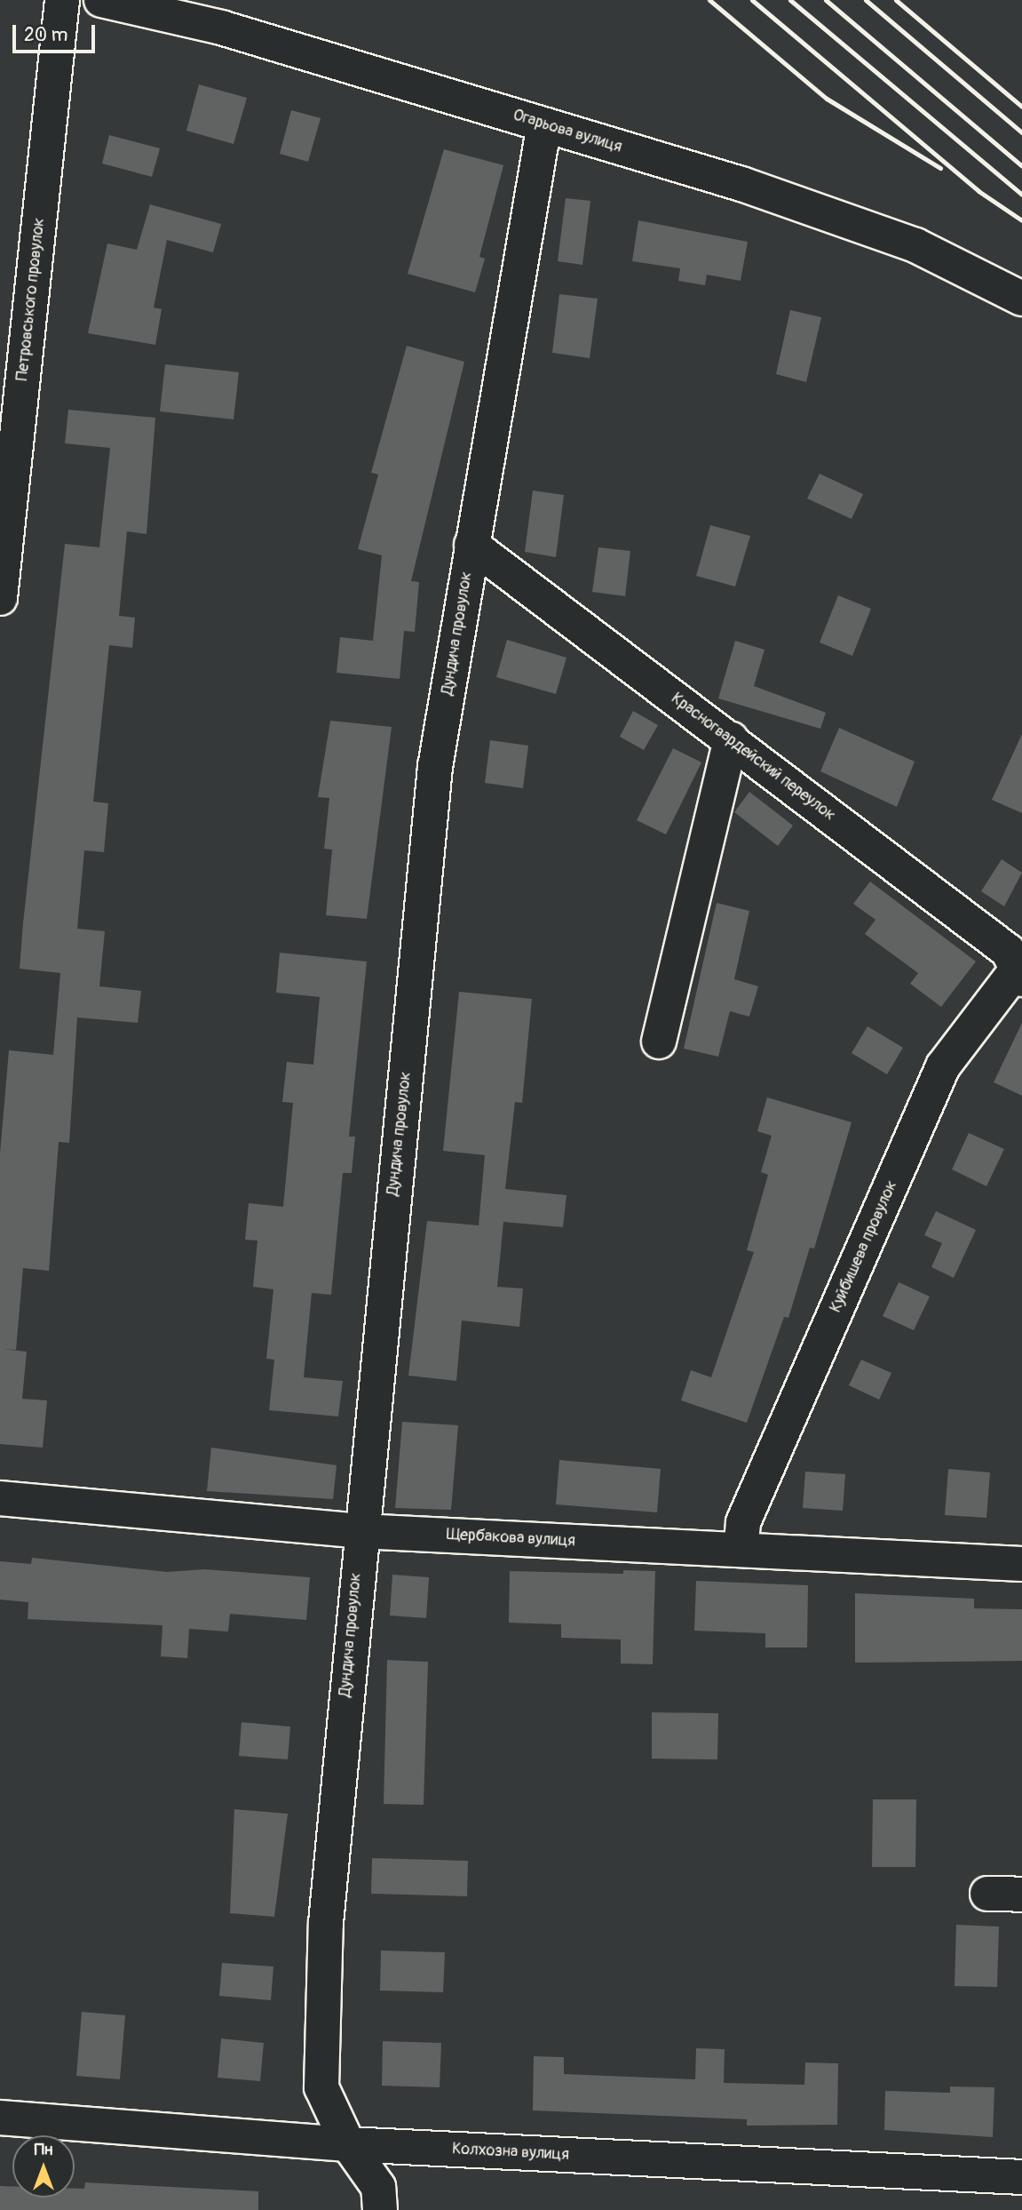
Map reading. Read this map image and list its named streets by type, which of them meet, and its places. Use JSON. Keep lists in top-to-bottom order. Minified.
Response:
{"streets":{"street":["Огарьова вулиця","Петровського провулок","Дундича провулок","Красногвардейский переулок","Куйбишева провулок","Щербакова вулиця","Колхозна вулиця"]},"crossings":[["Огарьова вулиця","Дундича провулок"],["Дундича провулок","Красногвардейский переулок"],["Дундича провулок","Щербакова вулиця"],["Дундича провулок","Колхозна вулиця"],["Красногвардейский переулок","Куйбишева провулок"],["Куйбишева провулок","Щербакова вулиця"]],"scale_bar":"20 m","north":"top"}
